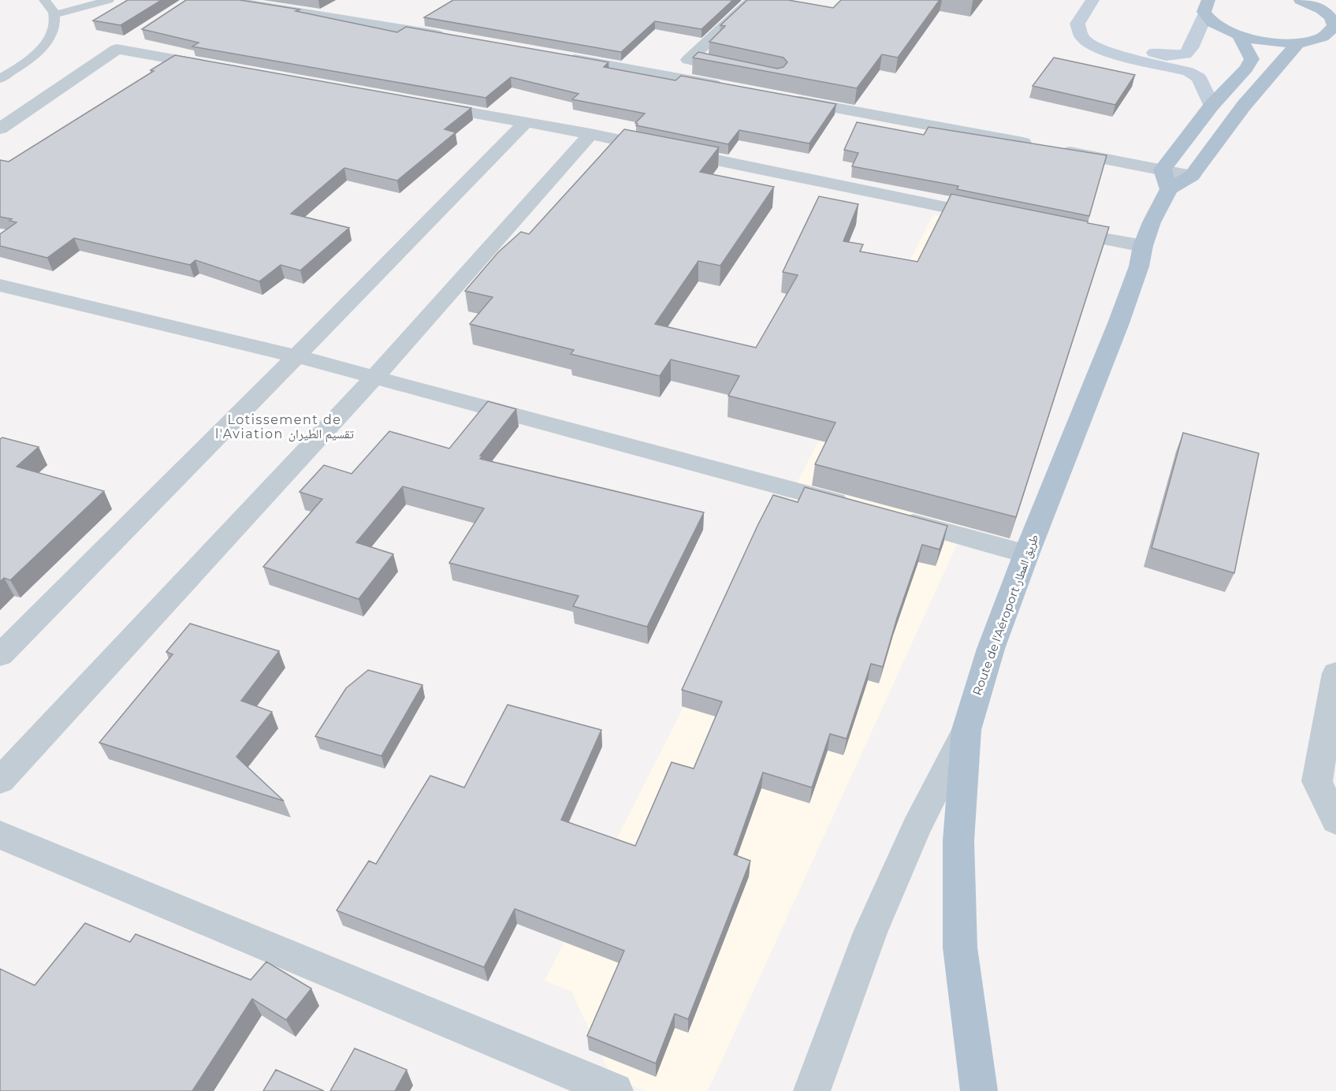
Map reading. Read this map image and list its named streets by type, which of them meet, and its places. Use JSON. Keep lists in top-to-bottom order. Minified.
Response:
{"streets":{"main road":["Route de l'Aéroport طريق المطار"]},"districts":["Lotissement de l'Aviation تقسيم الطيران"]}
